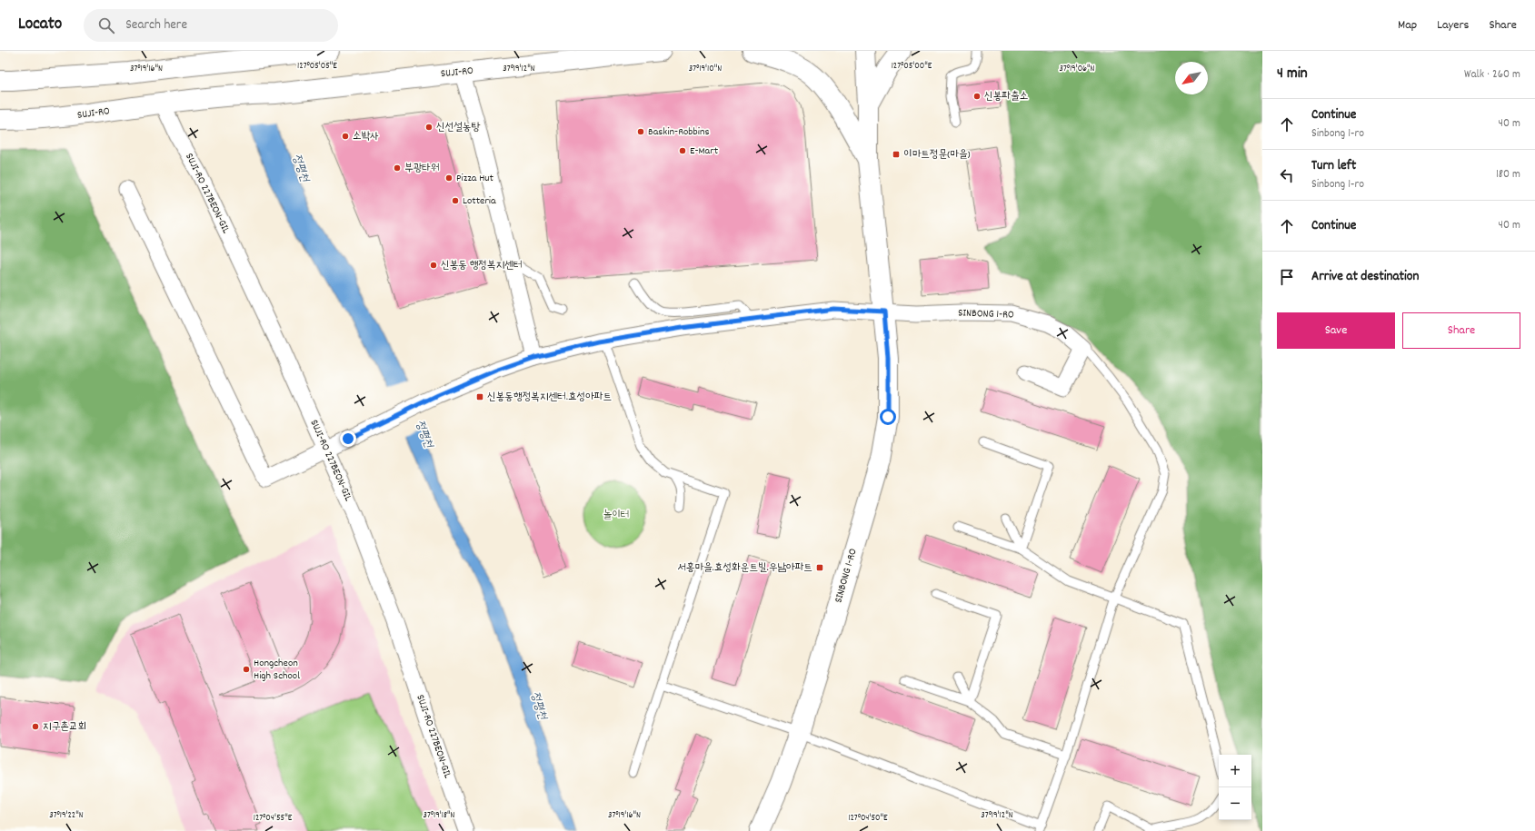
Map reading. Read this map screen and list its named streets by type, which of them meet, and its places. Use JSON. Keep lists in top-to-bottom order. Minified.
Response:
{"streets":{"main road":["SUJI-RO","SINBONG 1-RO"],"street":["SUJI-RO 227BEON-GIL"]},"crossings":[["SUJI-RO","SUJI-RO 227BEON-GIL"],["SUJI-RO 227BEON-GIL","SINBONG 1-RO"]],"water":["정평천"],"parks":["놀이터"],"places":{"other":["신봉파출소","신선설농탕","Baskin-Robbins","소박사","E-Mart","부광타워","Pizza Hut","Lotteria","신봉동 행정복지센터","Hongcheon High School","지구촌교회"],"transit":["이마트정문(마을)","신봉동행정복지센터.효성아파트","서홍마을.효성화운트빌.우남아파트"]},"north":"bottom left","page":{"header":"Locato","search":"Search here","nav":["Map","Layers","Share"],"heading":["4 min","Walk · 260 m"],"list":[["Continue","Sinbong 1-ro","40 m"],["Turn left","Sinbong 1-ro","180 m"],["Continue","40 m"],"Arrive at destination"],"buttons":["Save","Share"],"map_buttons":["+","−"]},"coordinates":["127°05'05\"E","127°05'00\"E","37°19'16\"N","37°19'12\"N","37°19'06\"N","37°19'10\"N","37°19'22\"N","37°19'18\"N","127°04'55\"E","127°04'50\"E"]}
